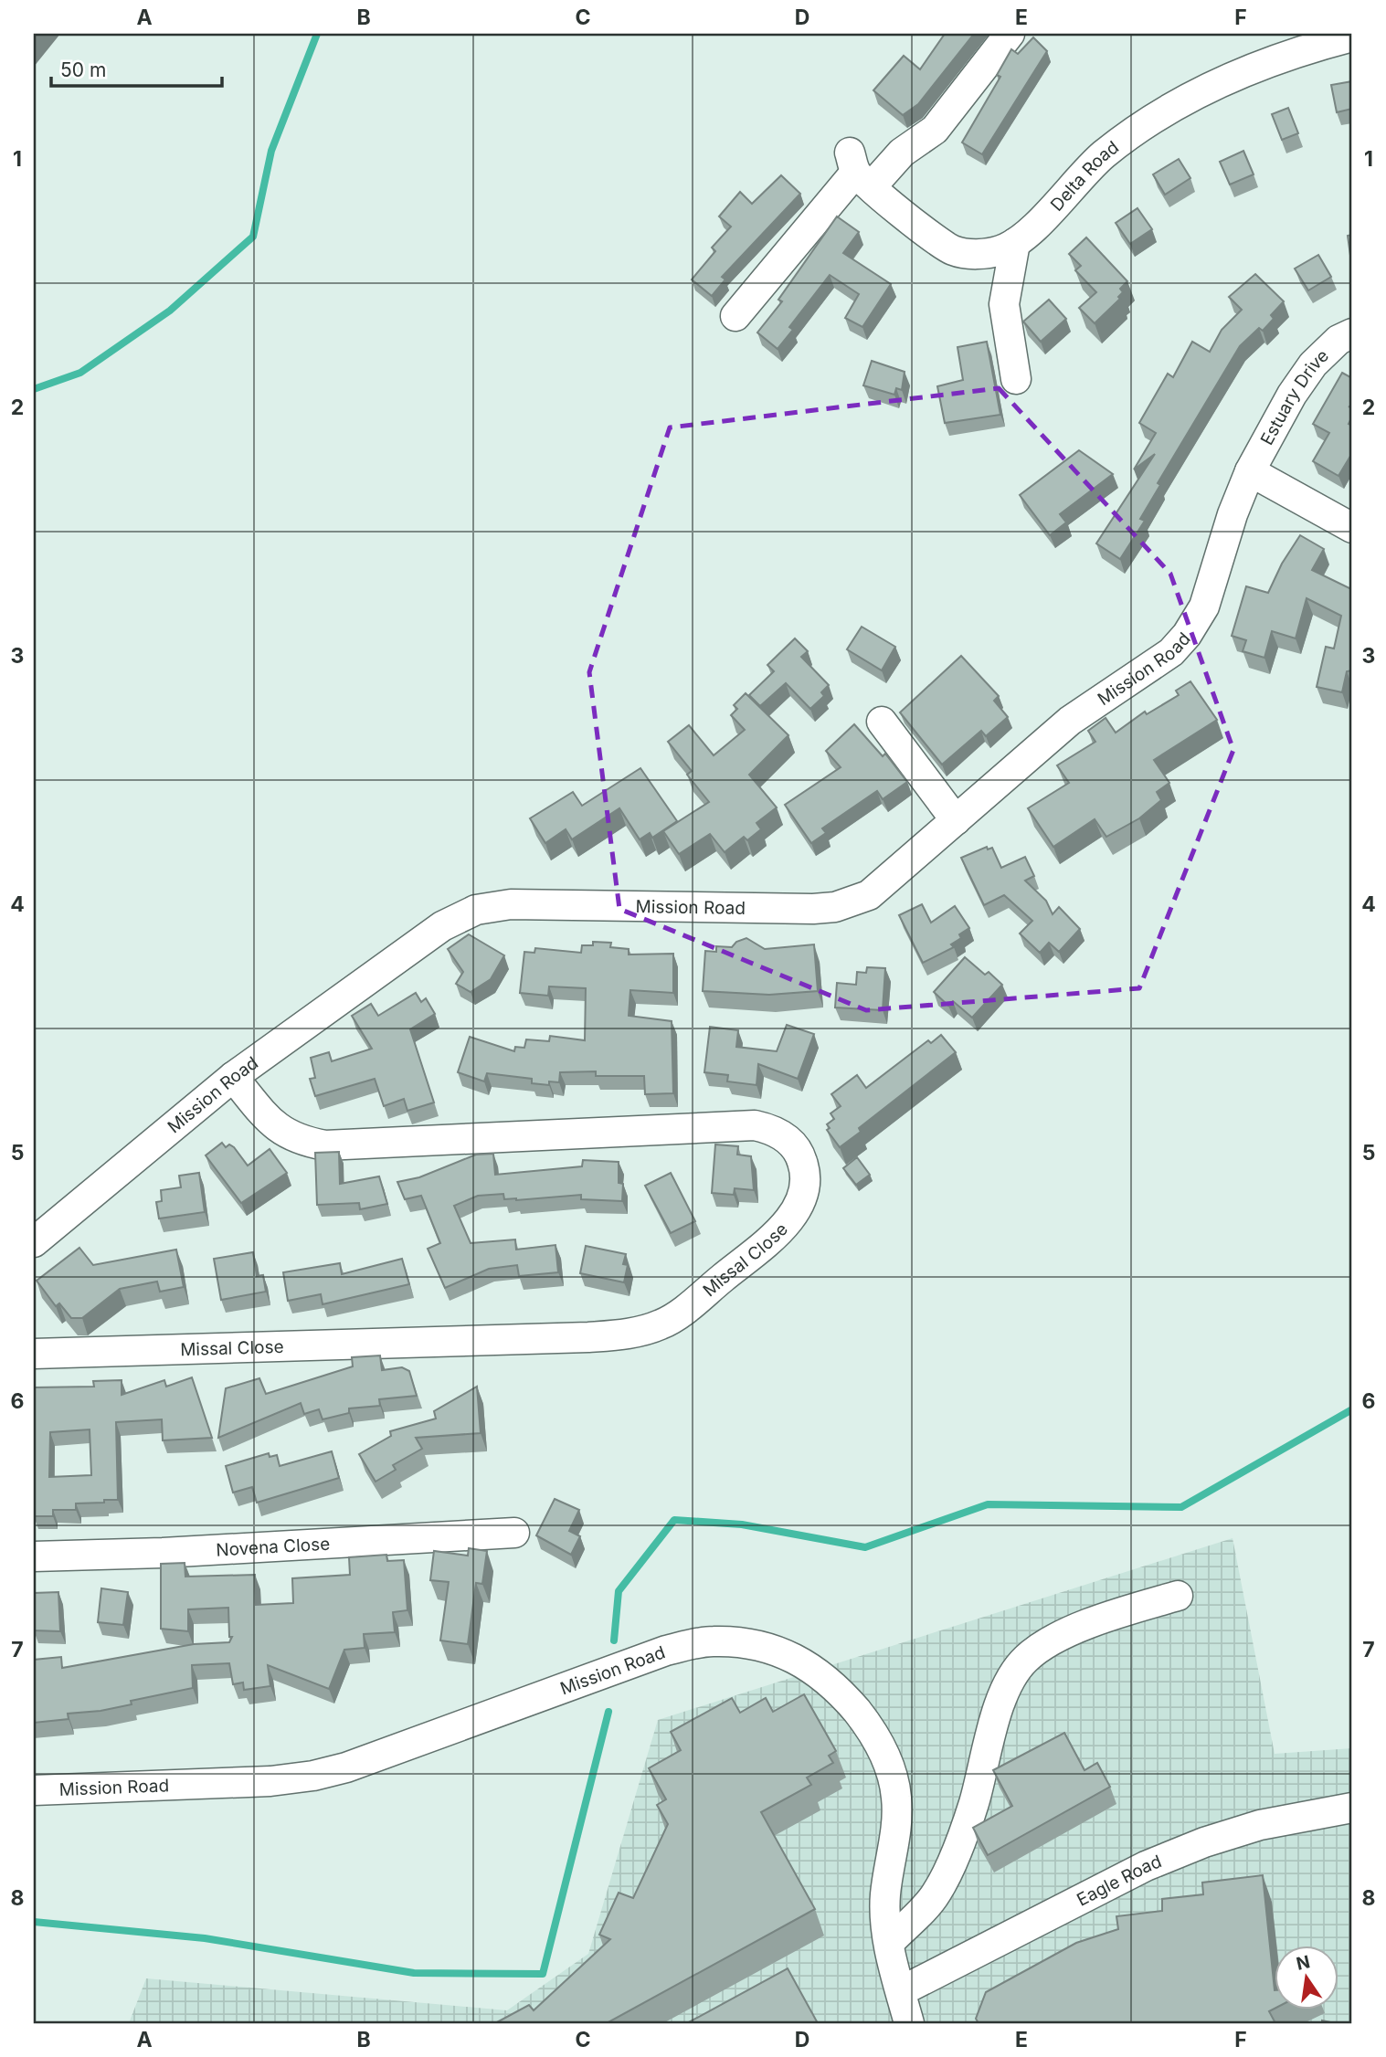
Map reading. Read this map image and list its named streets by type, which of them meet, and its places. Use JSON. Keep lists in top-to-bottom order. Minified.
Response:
{"streets":{"street":["Delta Road","Estuary Drive","Mission Road","Missal Close","Novena Close","Eagle Road"]},"crossings":[["Estuary Drive","Mission Road"],["Mission Road","Missal Close"],["Mission Road","Eagle Road"]],"scale_bar":"50 m","north":"top","grid":{"columns":["A","B","C","D","E","F"],"rows":["1","2","3","4","5","6","7","8"]}}
